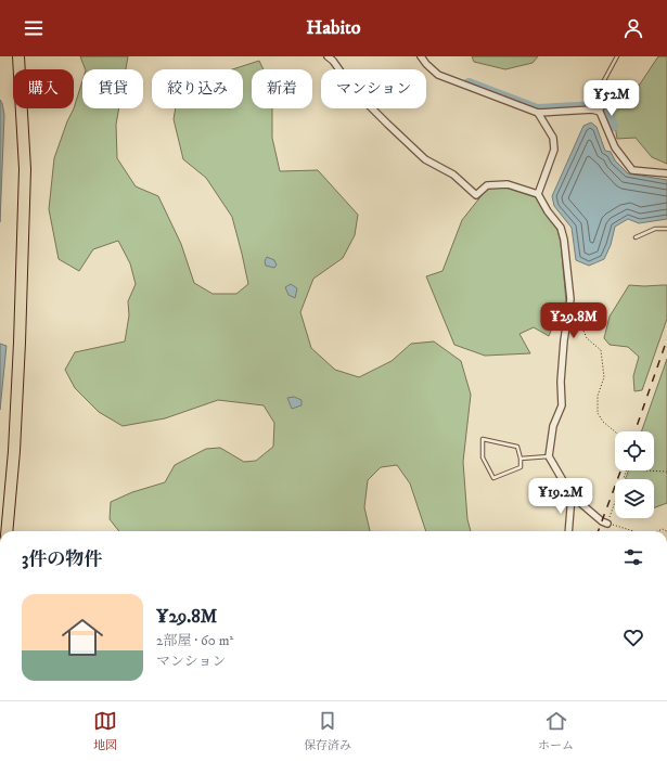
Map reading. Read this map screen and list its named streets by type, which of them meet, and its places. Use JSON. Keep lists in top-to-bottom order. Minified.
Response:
{"page":{"header":"Habito","chip":["購入","賃貸","絞り込み","新着","マンション"],"price":["¥52M","¥29.8M","¥19.2M"],"heading":"3件の物件","list":[{"name":"¥29.8M","note":"2部屋 · 60 m² · マンション"}],"tabs":["地図","保存済み","ホーム"]}}
